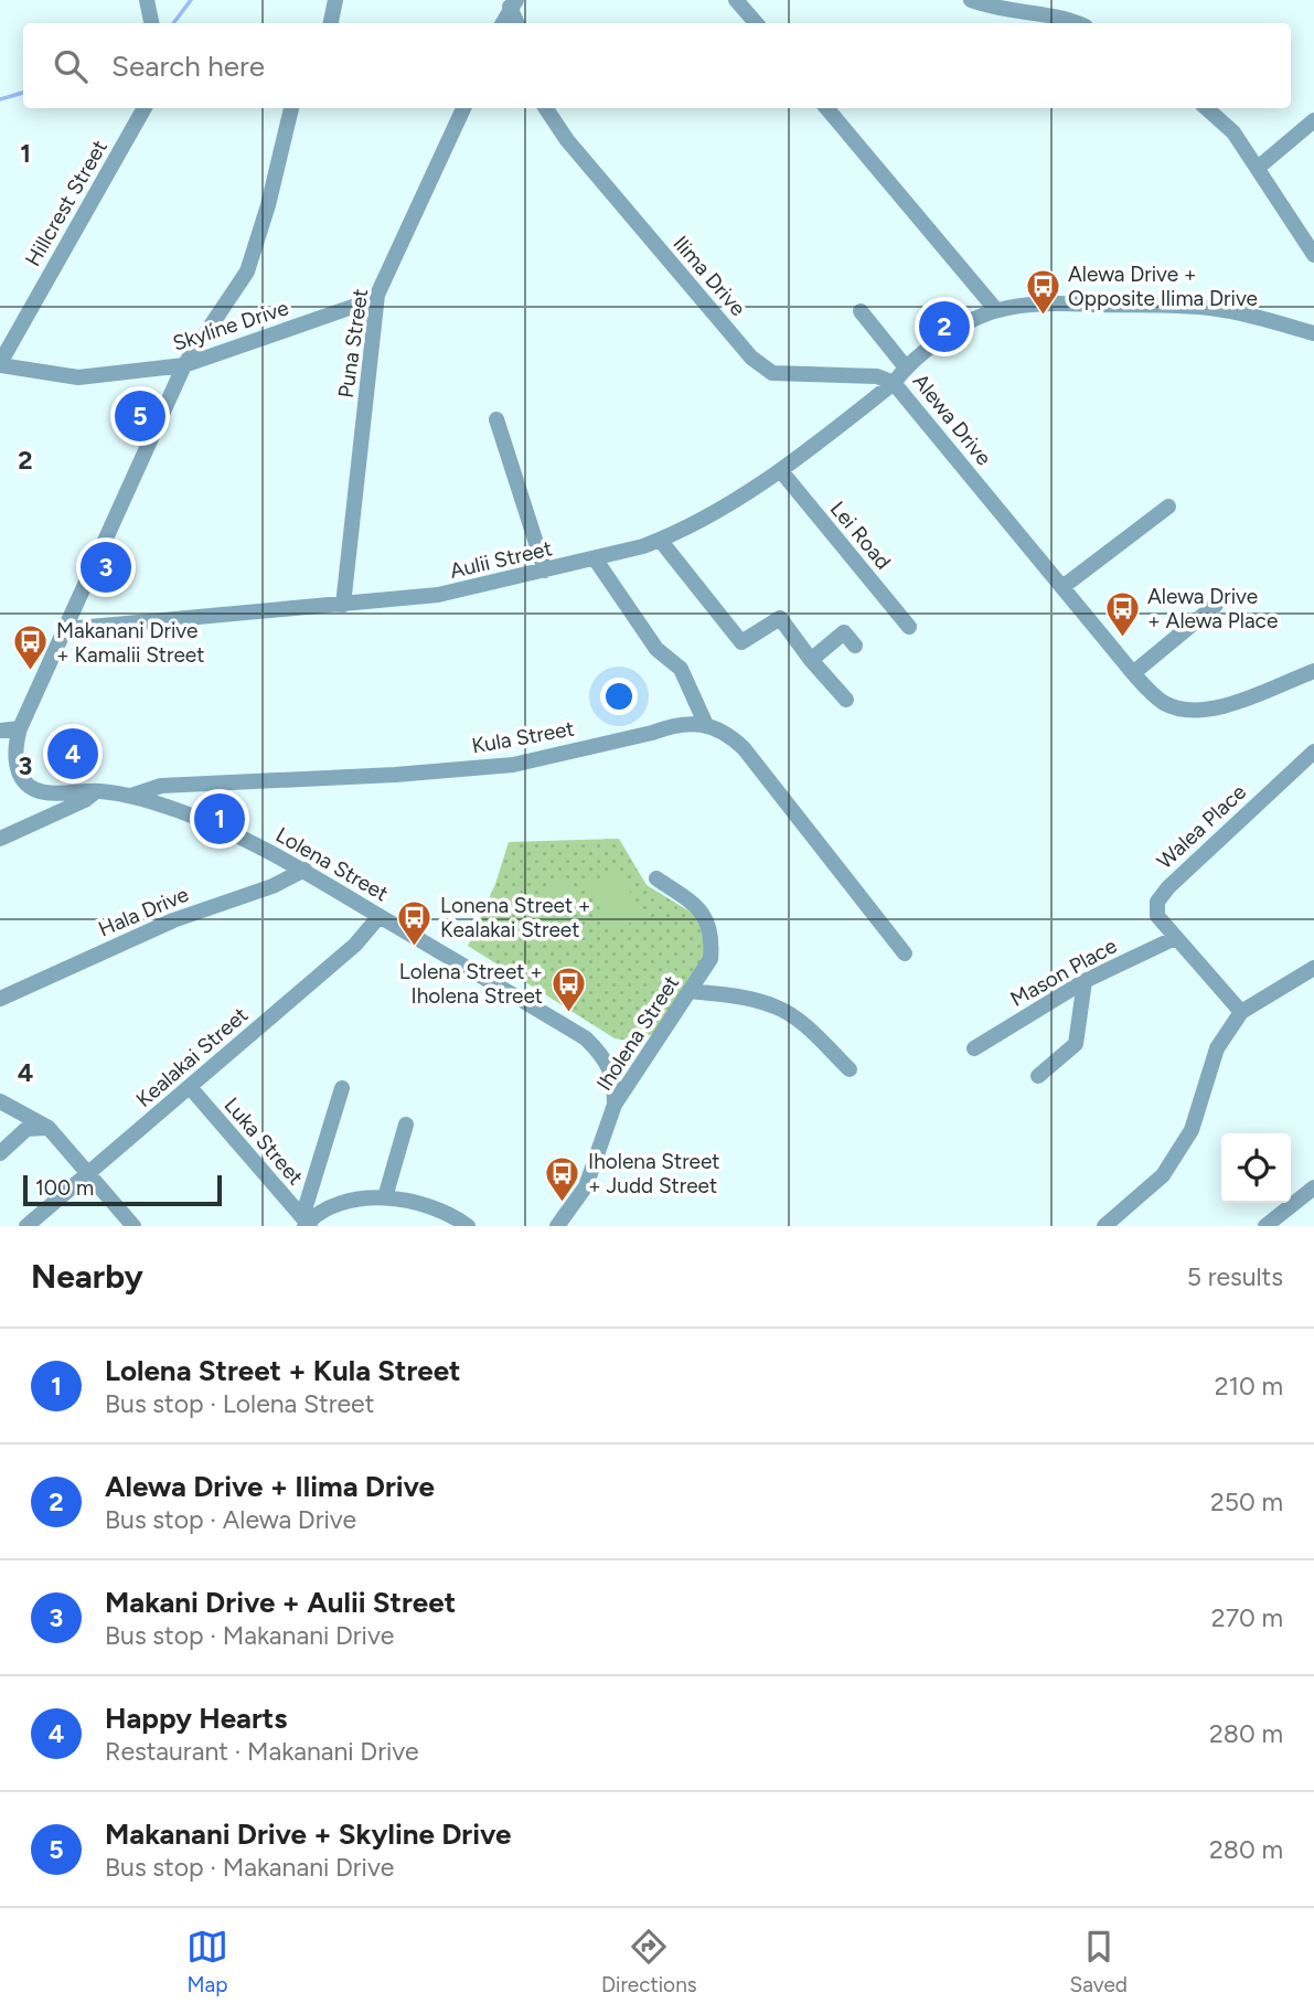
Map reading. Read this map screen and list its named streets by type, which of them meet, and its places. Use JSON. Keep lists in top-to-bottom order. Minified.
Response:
{"streets":{"street":["Hillcrest Street","Ilima Drive","Skyline Drive","Puna Street","Alewa Drive","Lei Road","Aulii Street","Kula Street","Walea Place","Lolena Street","Hala Drive","Mason Place","Iholena Street","Kealakai Street","Luka Street"]},"crossings":[["Hillcrest Street","Skyline Drive"],["Ilima Drive","Alewa Drive"],["Ilima Drive","Aulii Street"],["Skyline Drive","Puna Street"],["Puna Street","Aulii Street"],["Alewa Drive","Aulii Street"],["Lei Road","Aulii Street"],["Kula Street","Lolena Street"],["Walea Place","Mason Place"],["Lolena Street","Hala Drive"],["Lolena Street","Iholena Street"],["Lolena Street","Kealakai Street"],["Kealakai Street","Luka Street"]],"places":{"bus stop":["Alewa Drive + Opposite Ilima Drive","Alewa Drive + Alewa Place","Makanani Drive + Kamalii Street","Lonena Street + Kealakai Street","Lolena Street + Iholena Street","Iholena Street + Judd Street"]},"scale_bar":"100 m","page":{"search":"Search here","pins":["2","5","3","4","1"],"scale":"100 m","heading":["Nearby","5 results"],"list":[{"mark":"1","name":"Lolena Street + Kula Street","note":"Bus stop · Lolena Street","value":"210 m"},{"mark":"2","name":"Alewa Drive + Ilima Drive","note":"Bus stop · Alewa Drive","value":"250 m"},{"mark":"3","name":"Makani Drive + Aulii Street","note":"Bus stop · Makanani Drive","value":"270 m"},{"mark":"4","name":"Happy Hearts","note":"Restaurant · Makanani Drive","value":"280 m"},{"mark":"5","name":"Makanani Drive + Skyline Drive","note":"Bus stop · Makanani Drive","value":"280 m"}],"nav":["Map","Directions","Saved"]},"grid":{"rows":["1","2","3","4"]}}
